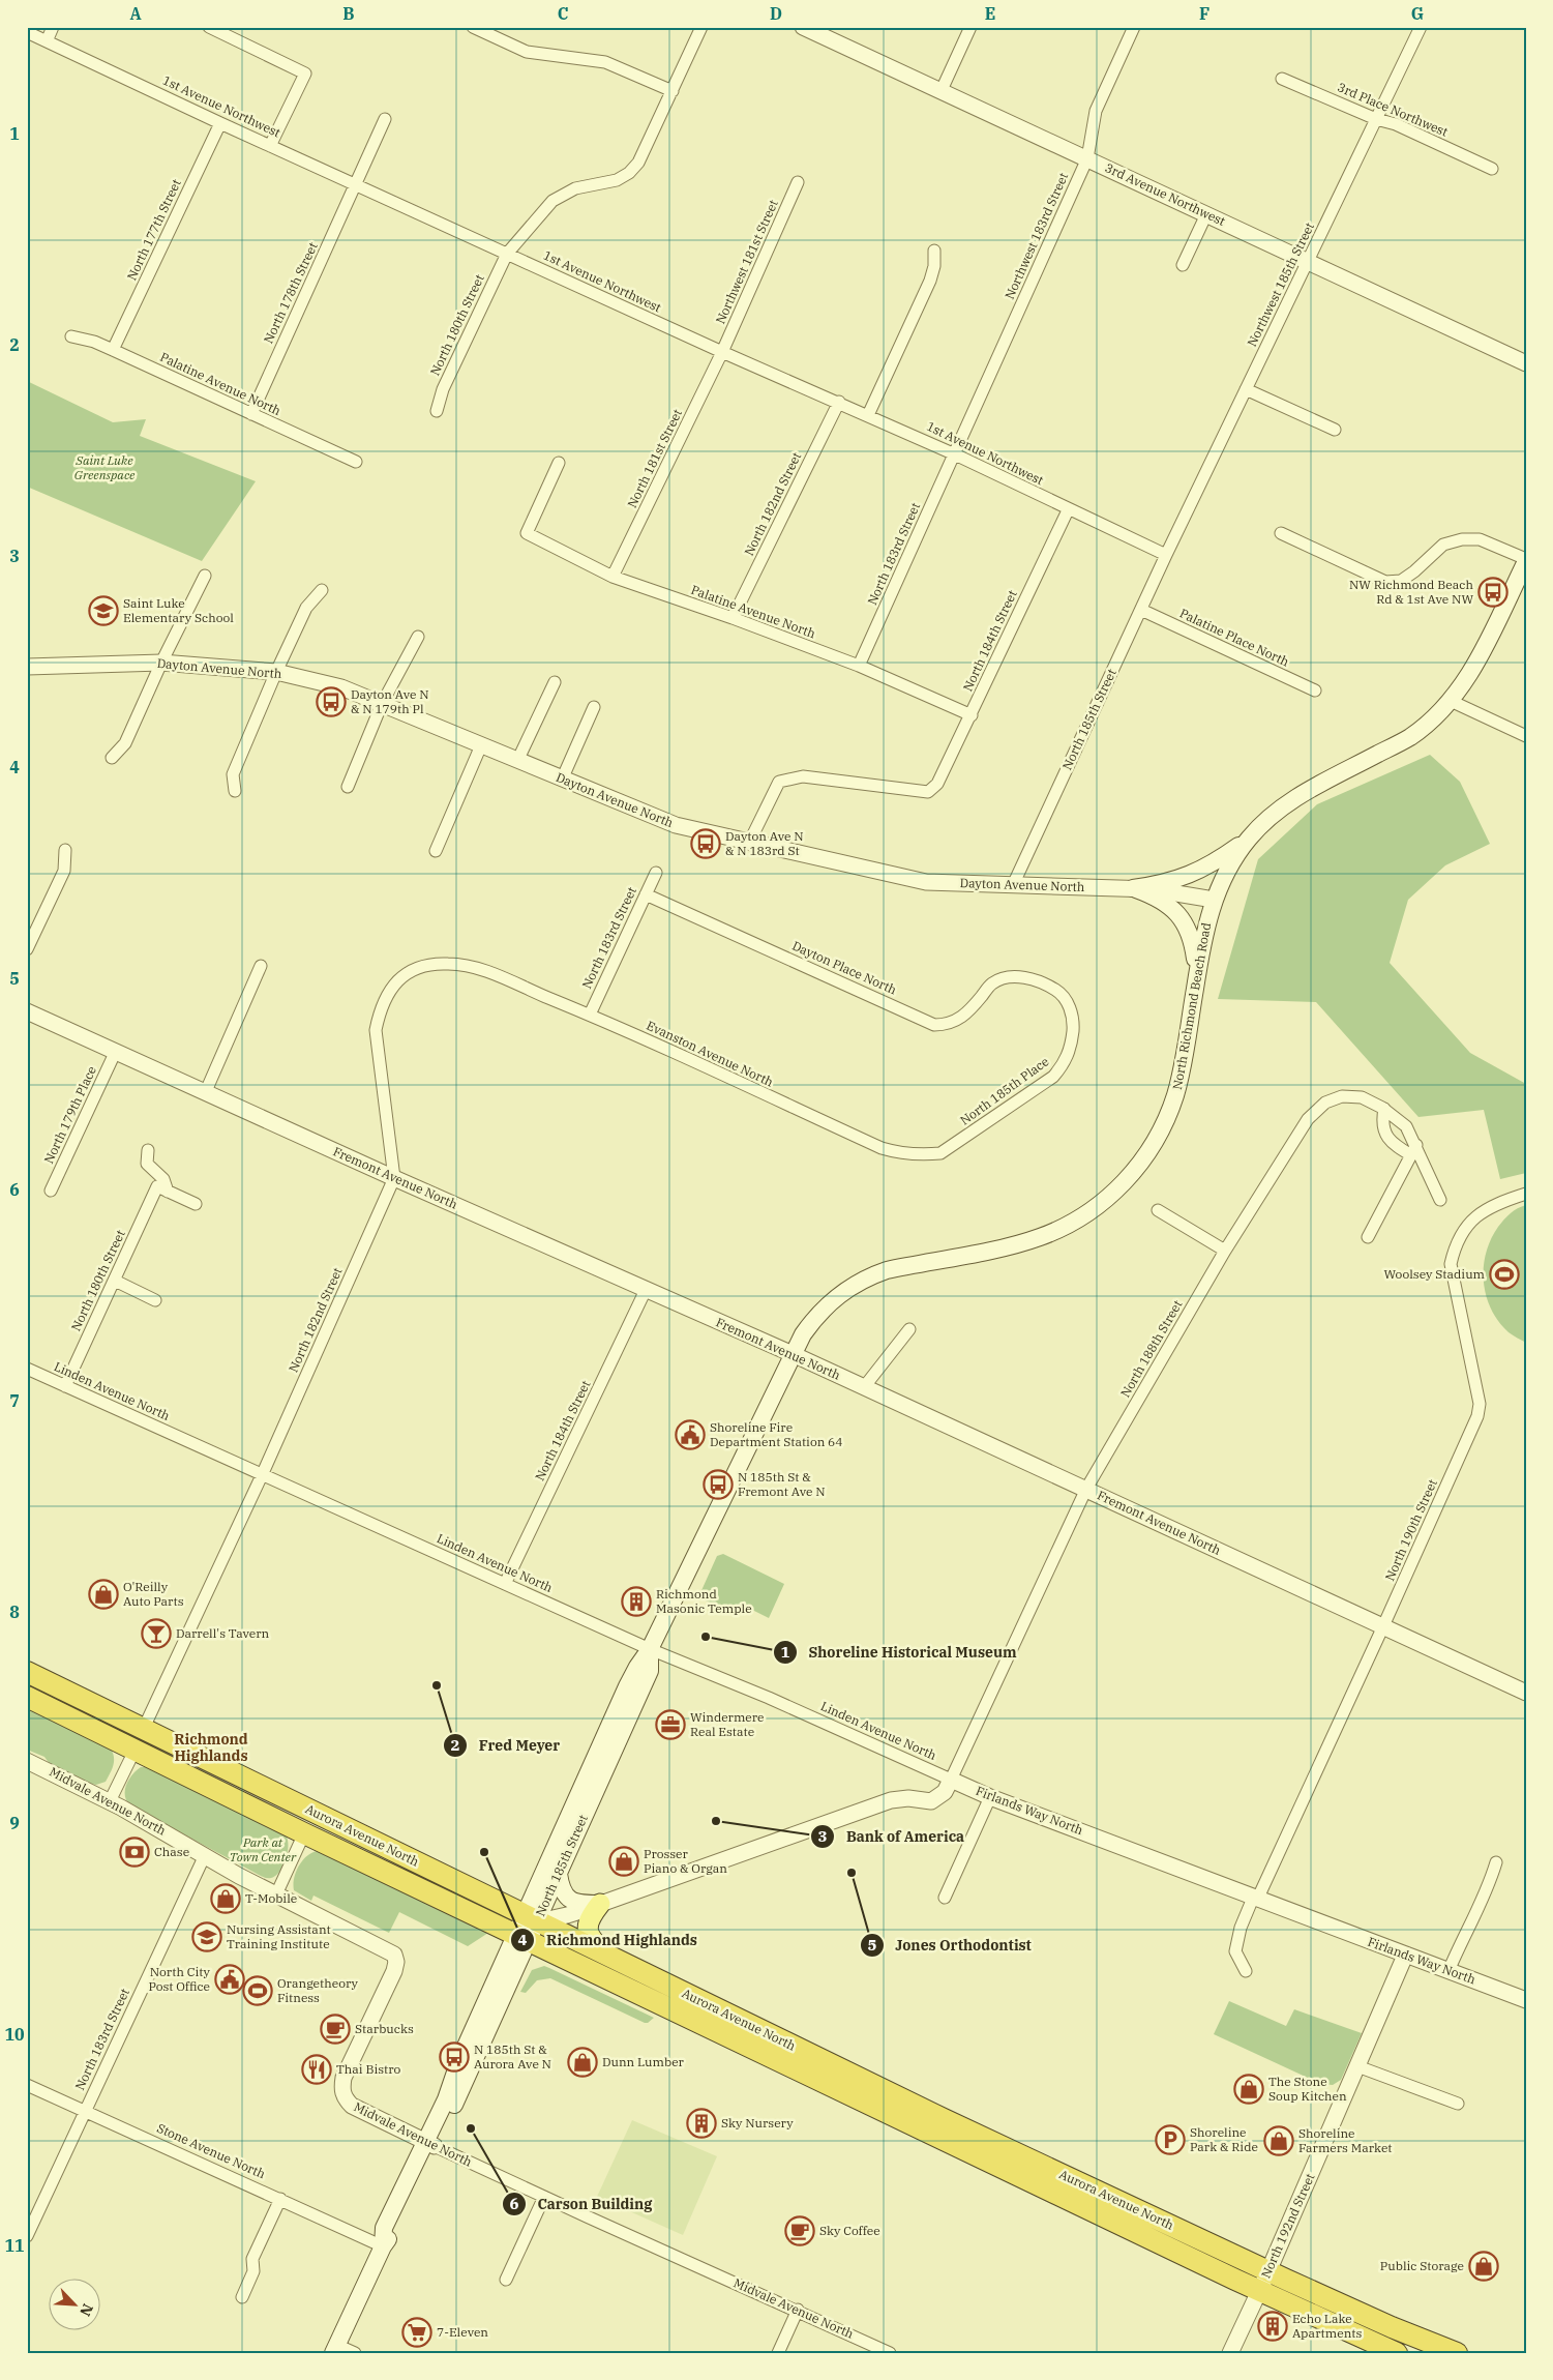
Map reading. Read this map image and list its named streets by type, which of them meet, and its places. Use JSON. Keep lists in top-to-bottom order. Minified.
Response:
{"streets":{"highway":["Aurora Avenue North"],"main road":["North 185th Street","North Richmond Beach Road"],"street":["1st Avenue Northwest","3rd Place Northwest","3rd Avenue Northwest","North 177th Street","Northwest 183rd Street","Northwest 181st Street","Northwest 185th Street","North 178th Street","North 180th Street","Palatine Avenue North","North 181st Street","North 182nd Street","North 183rd Street","Palatine Place North","North 184th Street","Dayton Avenue North","Dayton Place North","Evanston Avenue North","North 185th Place","North 179th Place","Fremont Avenue North","North 188th Street","Linden Avenue North","North 190th Street","Midvale Avenue North","Firlands Way North","Stone Avenue North","North 192nd Street"]},"crossings":[["1st Avenue Northwest","North 177th Street"],["1st Avenue Northwest","Northwest 183rd Street"],["1st Avenue Northwest","Northwest 181st Street"],["1st Avenue Northwest","Northwest 185th Street"],["1st Avenue Northwest","North 178th Street"],["1st Avenue Northwest","North 180th Street"],["1st Avenue Northwest","North 181st Street"],["1st Avenue Northwest","North 182nd Street"],["1st Avenue Northwest","North 183rd Street"],["1st Avenue Northwest","North 184th Street"],["1st Avenue Northwest","North 185th Street"],["3rd Place Northwest","Northwest 185th Street"],["3rd Avenue Northwest","Northwest 183rd Street"],["3rd Avenue Northwest","Northwest 185th Street"],["North 177th Street","Palatine Avenue North"],["Northwest 183rd Street","North 183rd Street"],["Northwest 181st Street","North 181st Street"],["Northwest 185th Street","North 185th Street"],["North 178th Street","Palatine Avenue North"],["North 180th Street","Linden Avenue North"],["Palatine Avenue North","North 181st Street"],["Palatine Avenue North","North 182nd Street"],["Palatine Avenue North","North 183rd Street"],["Palatine Avenue North","North 184th Street"],["North 182nd Street","Evanston Avenue North"],["North 182nd Street","Fremont Avenue North"],["North 182nd Street","Linden Avenue North"],["North 182nd Street","Aurora Avenue North"],["North 183rd Street","Dayton Place North"],["North 183rd Street","Evanston Avenue North"],["North 183rd Street","Midvale Avenue North"],["North 183rd Street","Stone Avenue North"],["Palatine Place North","North 185th Street"],["North 184th Street","Dayton Avenue North"],["North 184th Street","Fremont Avenue North"],["North 184th Street","Linden Avenue North"],["Dayton Avenue North","North 185th Street"],["Dayton Avenue North","North Richmond Beach Road"],["North 185th Street","North Richmond Beach Road"],["North 185th Street","Fremont Avenue North"],["North 185th Street","Linden Avenue North"],["North 185th Street","Midvale Avenue North"],["North 185th Street","Aurora Avenue North"],["North 185th Street","Stone Avenue North"],["Dayton Place North","North 185th Place"],["North Richmond Beach Road","Fremont Avenue North"],["Evanston Avenue North","North 185th Place"],["Evanston Avenue North","Fremont Avenue North"],["North 179th Place","Fremont Avenue North"],["Fremont Avenue North","North 188th Street"],["Fremont Avenue North","North 190th Street"],["North 188th Street","Linden Avenue North"],["North 188th Street","Firlands Way North"],["Linden Avenue North","Firlands Way North"],["North 190th Street","Firlands Way North"],["Firlands Way North","North 192nd Street"],["Aurora Avenue North","North 192nd Street"]],"districts":["Richmond Highlands"],"parks":["Saint Luke Greenspace","Park at Town Center"],"places":{"bus stop":["NW Richmond Beach Rd & 1st Ave NW","Dayton Ave N & N 179th Pl","Dayton Ave N & N 183rd St","N 185th St & Fremont Ave N","N 185th St & Aurora Ave N"],"school or university":["Saint Luke Elementary School","Nursing Assistant Training Institute"],"sports":["Woolsey Stadium","Orangetheory Fitness"],"public building":["Shoreline Fire Department Station 64","North City Post Office"],"shop":["O'Reilly Auto Parts","Prosser Piano & Organ","T-Mobile","Dunn Lumber","The Stone Soup Kitchen","Shoreline Farmers Market","Public Storage"],"building":["Richmond Masonic Temple","Sky Nursery","Echo Lake Apartments"],"bar":["Darrell's Tavern"],"other":["Shoreline Historical Museum","Fred Meyer","Bank of America","Richmond Highlands","Jones Orthodontist","Carson Building"],"office":["Windermere Real Estate"],"bank":["Chase"],"cafe":["Starbucks","Sky Coffee"],"restaurant":["Thai Bistro"],"parking":["Shoreline Park & Ride"],"supermarket":["7-Eleven"]},"north":"bottom right","grid":{"columns":["A","B","C","D","E","F","G"],"rows":["1","2","3","4","5","6","7","8","9","10","11"]}}
